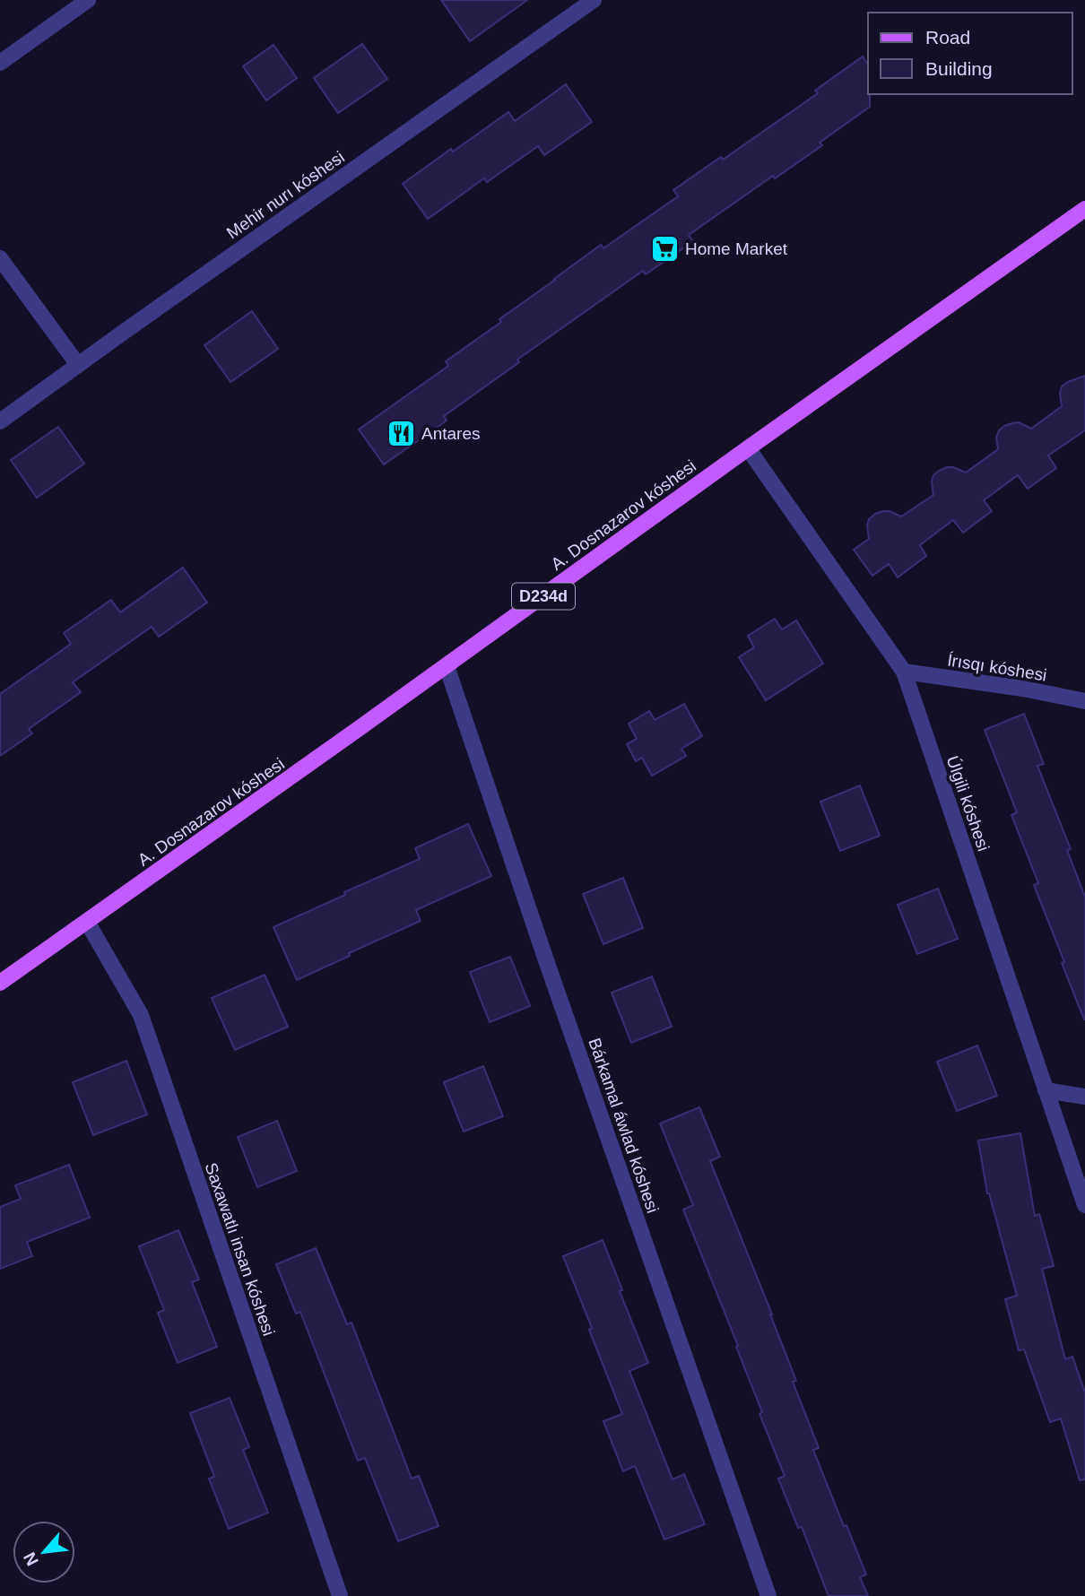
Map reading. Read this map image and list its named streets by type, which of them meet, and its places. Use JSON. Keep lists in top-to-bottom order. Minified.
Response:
{"streets":{"main road":["A. Dosnazarov kóshesi","D234d"],"street":["Mehir nurı kóshesi","Írısqı kóshesi","Úlgili kóshesi","Bárkamal áwlad kóshesi","Saxawatlı insan kóshesi"]},"crossings":[["A. Dosnazarov kóshesi","Úlgili kóshesi"],["A. Dosnazarov kóshesi","Bárkamal áwlad kóshesi"],["A. Dosnazarov kóshesi","Saxawatlı insan kóshesi"],["Írısqı kóshesi","Úlgili kóshesi"]],"places":{"supermarket":["Home Market"],"restaurant":["Antares"]},"legend":["Road","Building"],"north":"bottom left"}
